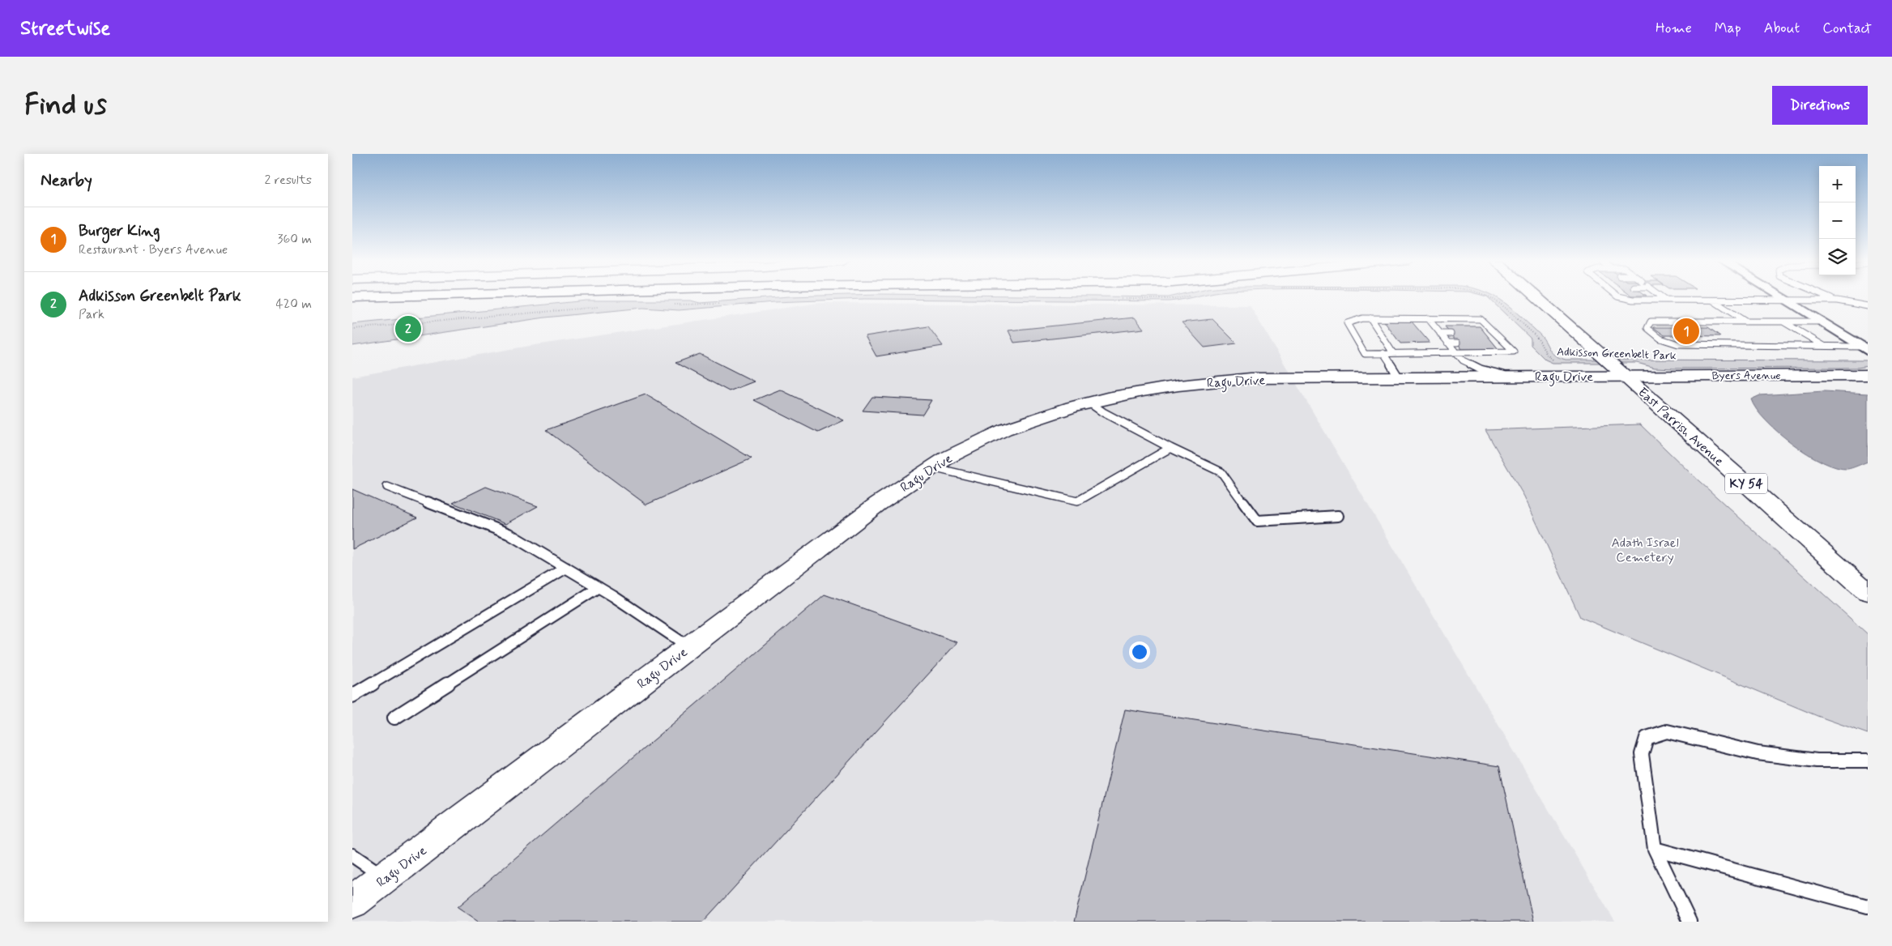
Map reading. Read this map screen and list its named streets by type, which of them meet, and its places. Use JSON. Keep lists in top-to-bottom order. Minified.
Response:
{"streets":{"main road":["Byers Avenue","Ragu Drive","East Parrish Avenue","KY 54"],"path":["Adkisson Greenbelt Park"]},"crossings":[["Byers Avenue","Ragu Drive"],["Byers Avenue","East Parrish Avenue"],["Ragu Drive","East Parrish Avenue"]],"parks":["Adath Israel Cemetery"],"page":{"header":"Streetwise","nav":["Home","Map","About","Contact"],"buttons":"Directions","title":"Find us","heading":["Nearby","2 results"],"map_buttons":["+","−"],"list":[{"mark":"1","name":"Burger King","note":"Restaurant · Byers Avenue","value":"360 m"},{"mark":"2","name":"Adkisson Greenbelt Park","note":"Park","value":"420 m"}],"pins":["2","1"]}}
